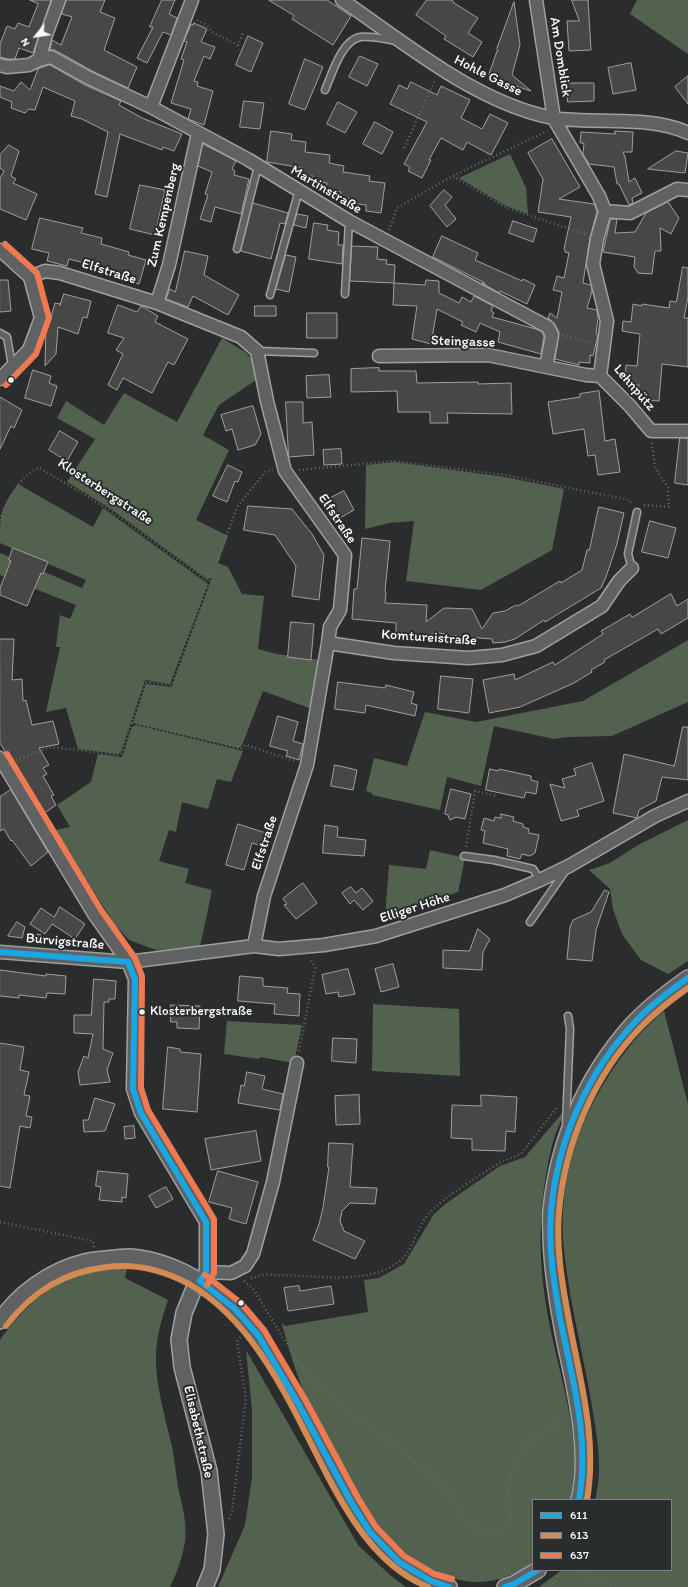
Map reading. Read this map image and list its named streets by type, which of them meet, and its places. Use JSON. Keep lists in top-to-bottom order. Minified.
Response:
{"streets":{"street":["Am Domblick","Hohle Gasse","Martinstraße","Zum Kempenberg","Elfstraße","Steingasse","Lehnpütz","Komtureistraße","Elliger Höhe","Bürvigstraße","Elisabethstraße"],"path":["Klosterbergstraße"]},"crossings":[["Am Domblick","Hohle Gasse"],["Martinstraße","Zum Kempenberg"],["Zum Kempenberg","Elfstraße"],["Elfstraße","Komtureistraße"],["Elfstraße","Elliger Höhe"],["Elliger Höhe","Bürvigstraße"]],"places":["Klosterbergstraße"],"lines":["transit line 637","transit line 611","transit line 613"],"legend":["611","613","637"],"north":"bottom left"}
